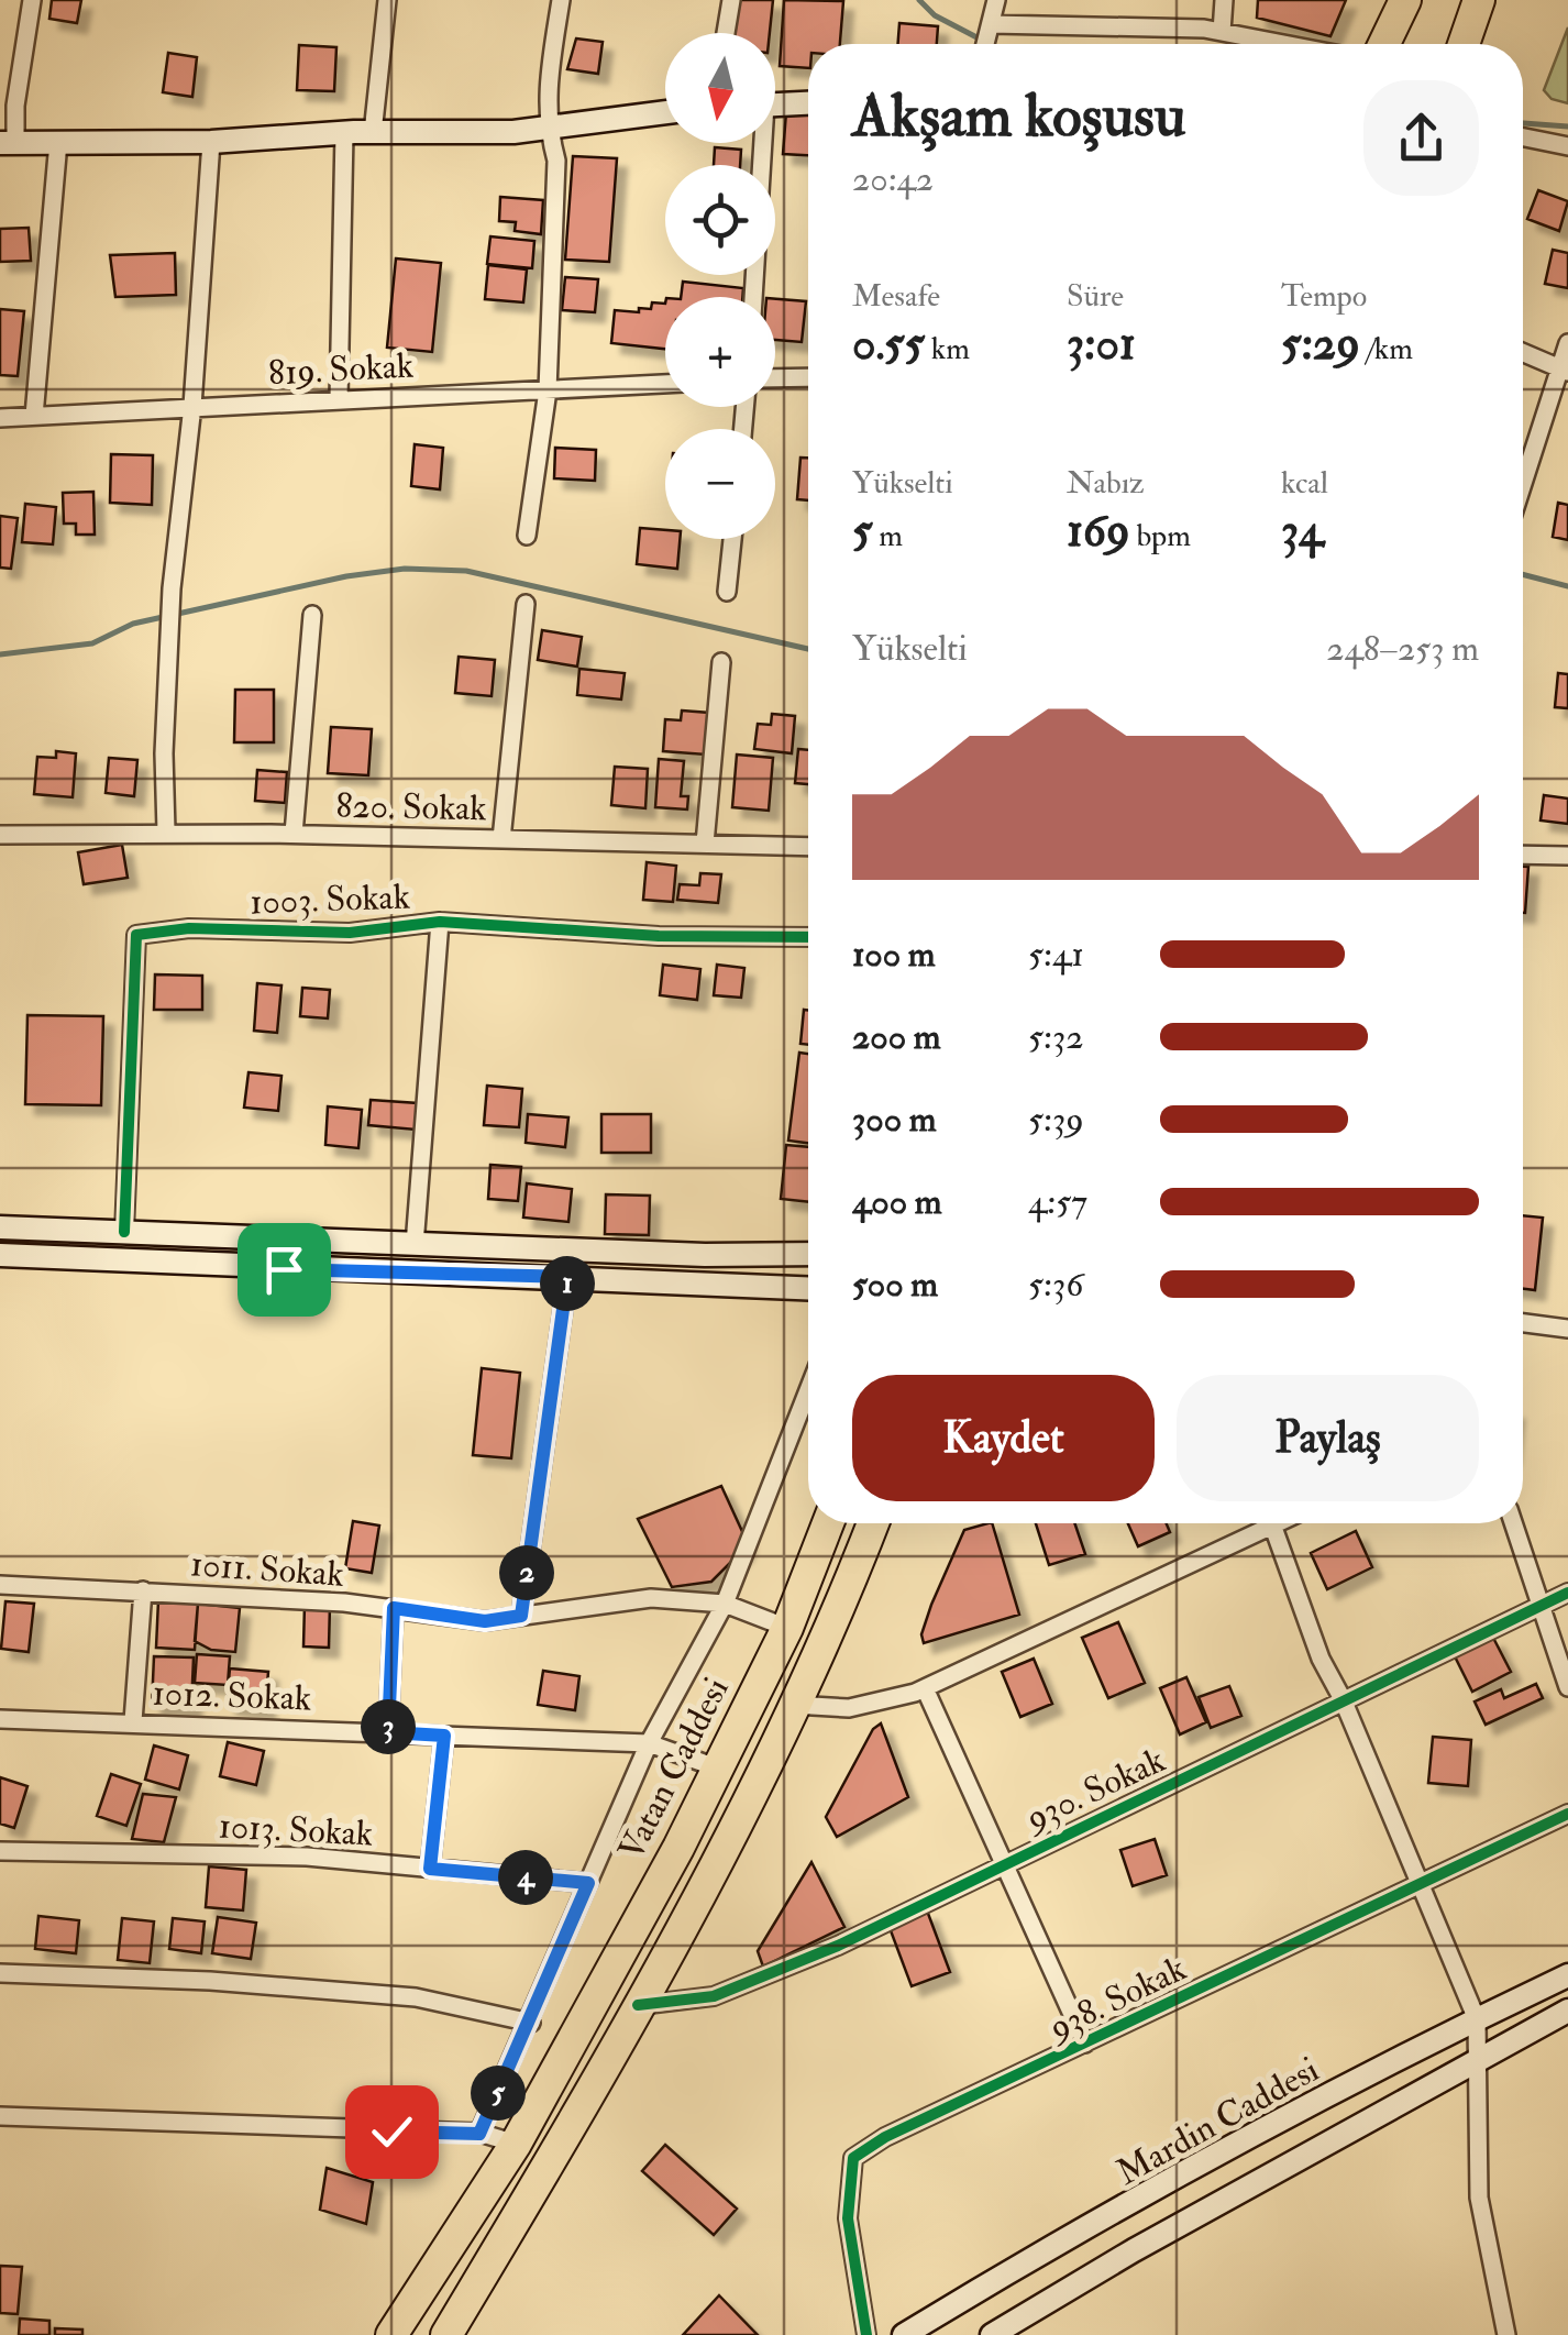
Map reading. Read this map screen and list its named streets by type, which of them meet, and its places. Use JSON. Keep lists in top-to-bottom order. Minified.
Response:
{"streets":{"highway":["Vatan Caddesi"],"street":["819. Sokak","820. Sokak","1003. Sokak","1011. Sokak","1012. Sokak","930. Sokak","1013. Sokak","938. Sokak","Mardin Caddesi"]},"crossings":[["1011. Sokak","Vatan Caddesi"],["1012. Sokak","Vatan Caddesi"]],"north":"bottom","page":{"map_buttons":["+","−"],"heading":["Akşam koşusu","20:42"],"stats":[["Mesafe","0.55 km"],["Süre","3:01"],["Tempo","5:29 /km"],["Yükselti","5 m"],["Nabız","169 bpm"],["kcal","34"]],"chart":["Yükselti","248–253 m"],"list":[{"name":"100 m","note":"5:41"},{"name":"200 m","note":"5:32"},{"name":"300 m","note":"5:39"},{"name":"400 m","note":"4:57"},{"name":"500 m","note":"5:36"}],"pins":["1","2","3","4","5"],"buttons":["Kaydet","Paylaş"]}}
